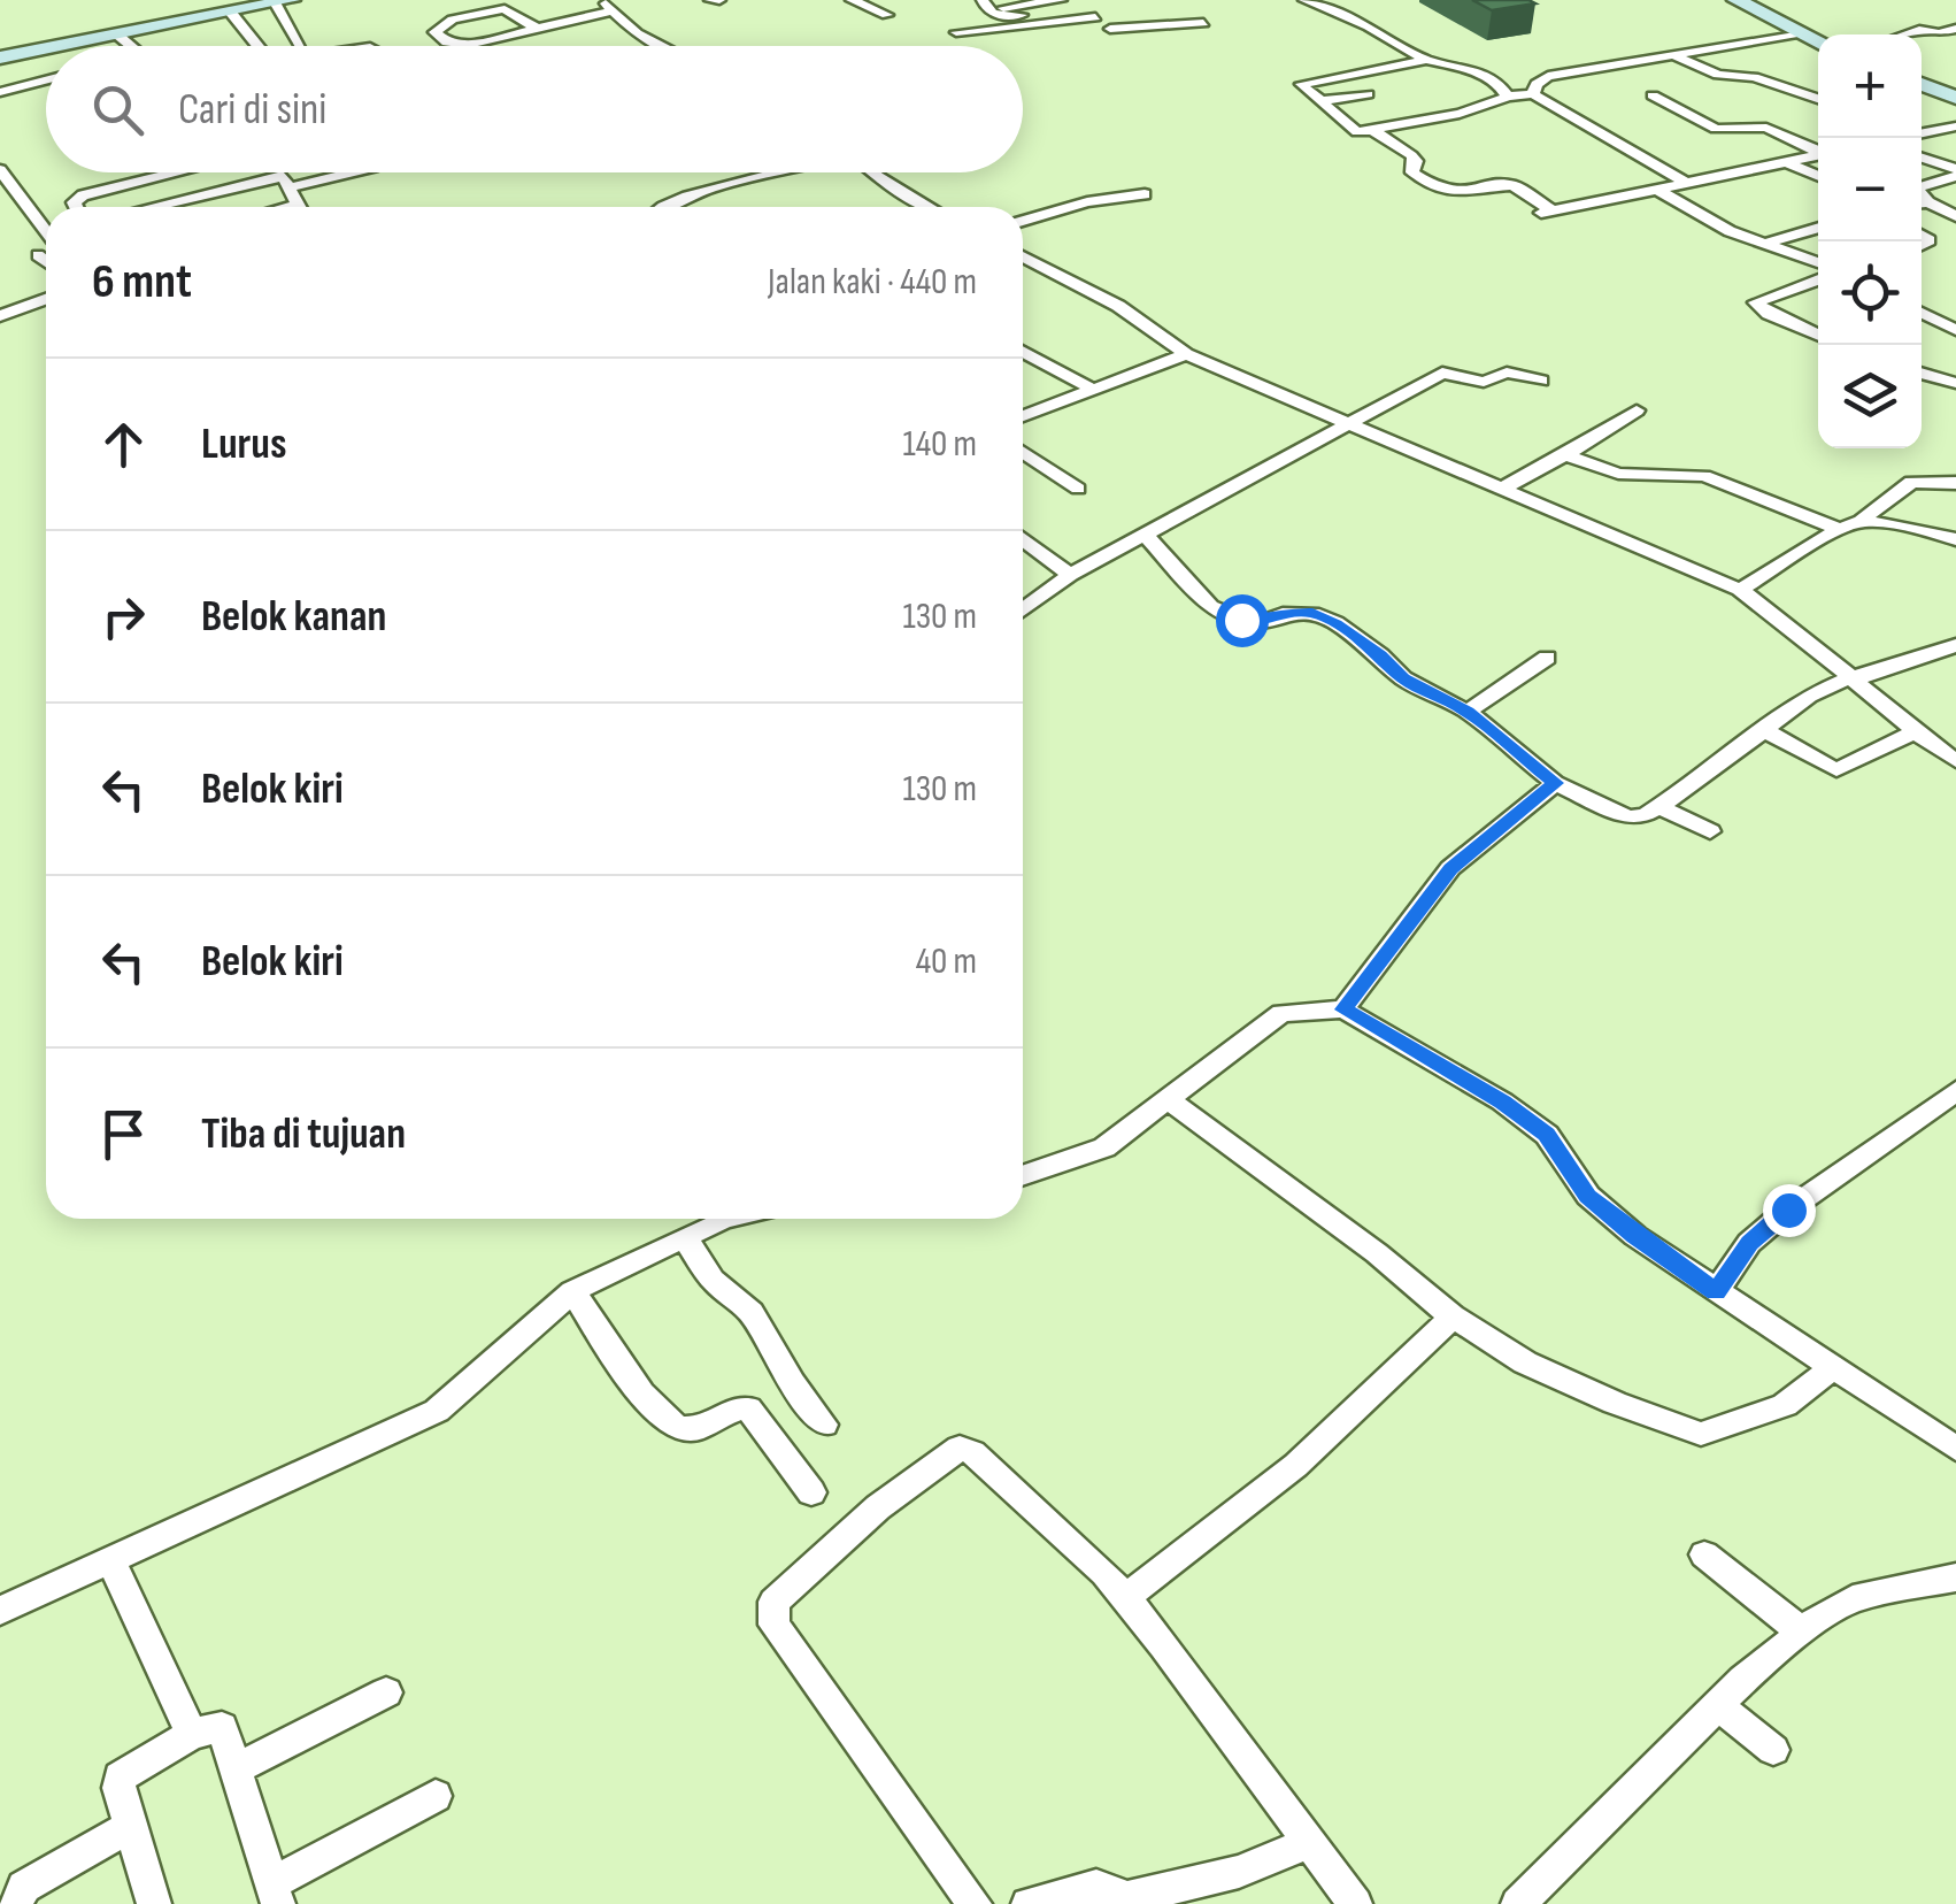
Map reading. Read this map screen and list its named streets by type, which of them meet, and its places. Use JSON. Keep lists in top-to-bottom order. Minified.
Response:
{"page":{"map_buttons":["+","−"],"search":"Cari di sini","heading":["6 mnt","Jalan kaki · 440 m"],"list":[["Lurus","140 m"],["Belok kanan","130 m"],["Belok kiri","130 m"],["Belok kiri","40 m"],"Tiba di tujuan"]}}
